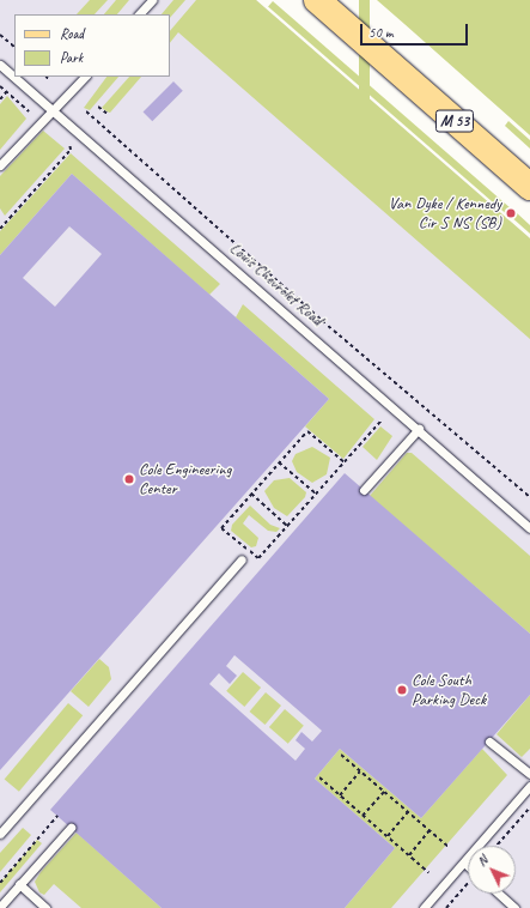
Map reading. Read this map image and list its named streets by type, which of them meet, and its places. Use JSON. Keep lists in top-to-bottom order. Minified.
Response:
{"streets":{"main road":["M 53"],"lane":["Louis Chevrolet Road"]},"places":["Van Dyke / Kennedy Cir S NS (SB)","Cole Engineering Center","Cole South Parking Deck"],"legend":["Road","Park"],"scale_bar":"50 m","north":"top left"}
